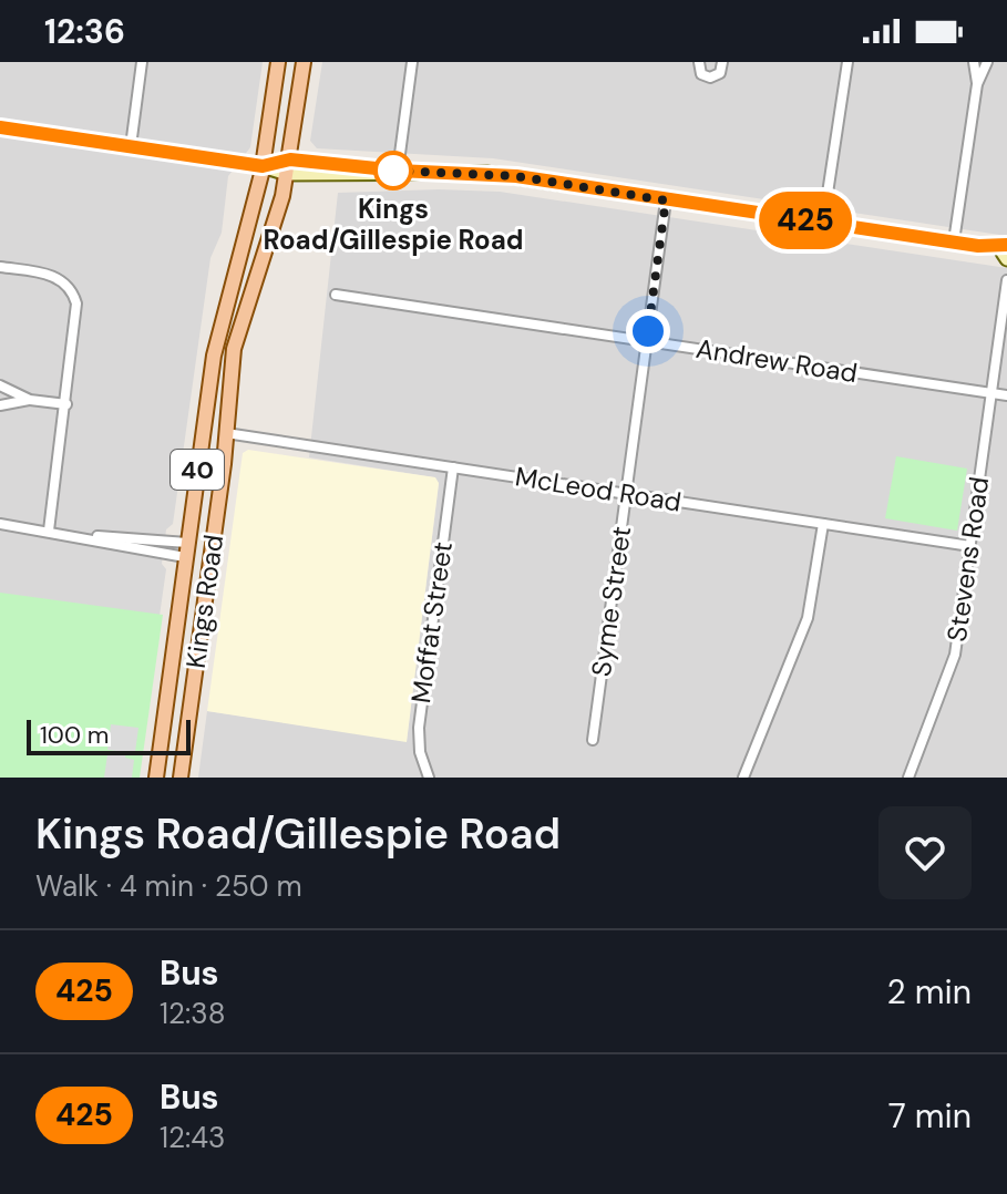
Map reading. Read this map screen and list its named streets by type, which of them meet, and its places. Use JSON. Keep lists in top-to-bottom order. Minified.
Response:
{"streets":{"main road":["40","Kings Road"],"street":["Andrew Road","McLeod Road","Stevens Road","Syme Street","Moffat Street"]},"crossings":[["Andrew Road","Stevens Road"],["Andrew Road","Syme Street"],["McLeod Road","Stevens Road"],["McLeod Road","Kings Road"],["McLeod Road","Syme Street"],["McLeod Road","Moffat Street"]],"places":["Kings Road/Gillespie Road"],"lines":["bus line 425"],"scale_bar":"100 m","page":{"status":"12:36","on_map":"425","scale":"100 m","heading":["Kings Road/Gillespie Road","Walk · 4 min · 250 m"],"list":[{"mark":"425","name":"Bus","note":"12:38","value":"2 min"},{"mark":"425","name":"Bus","note":"12:43","value":"7 min"}]}}
